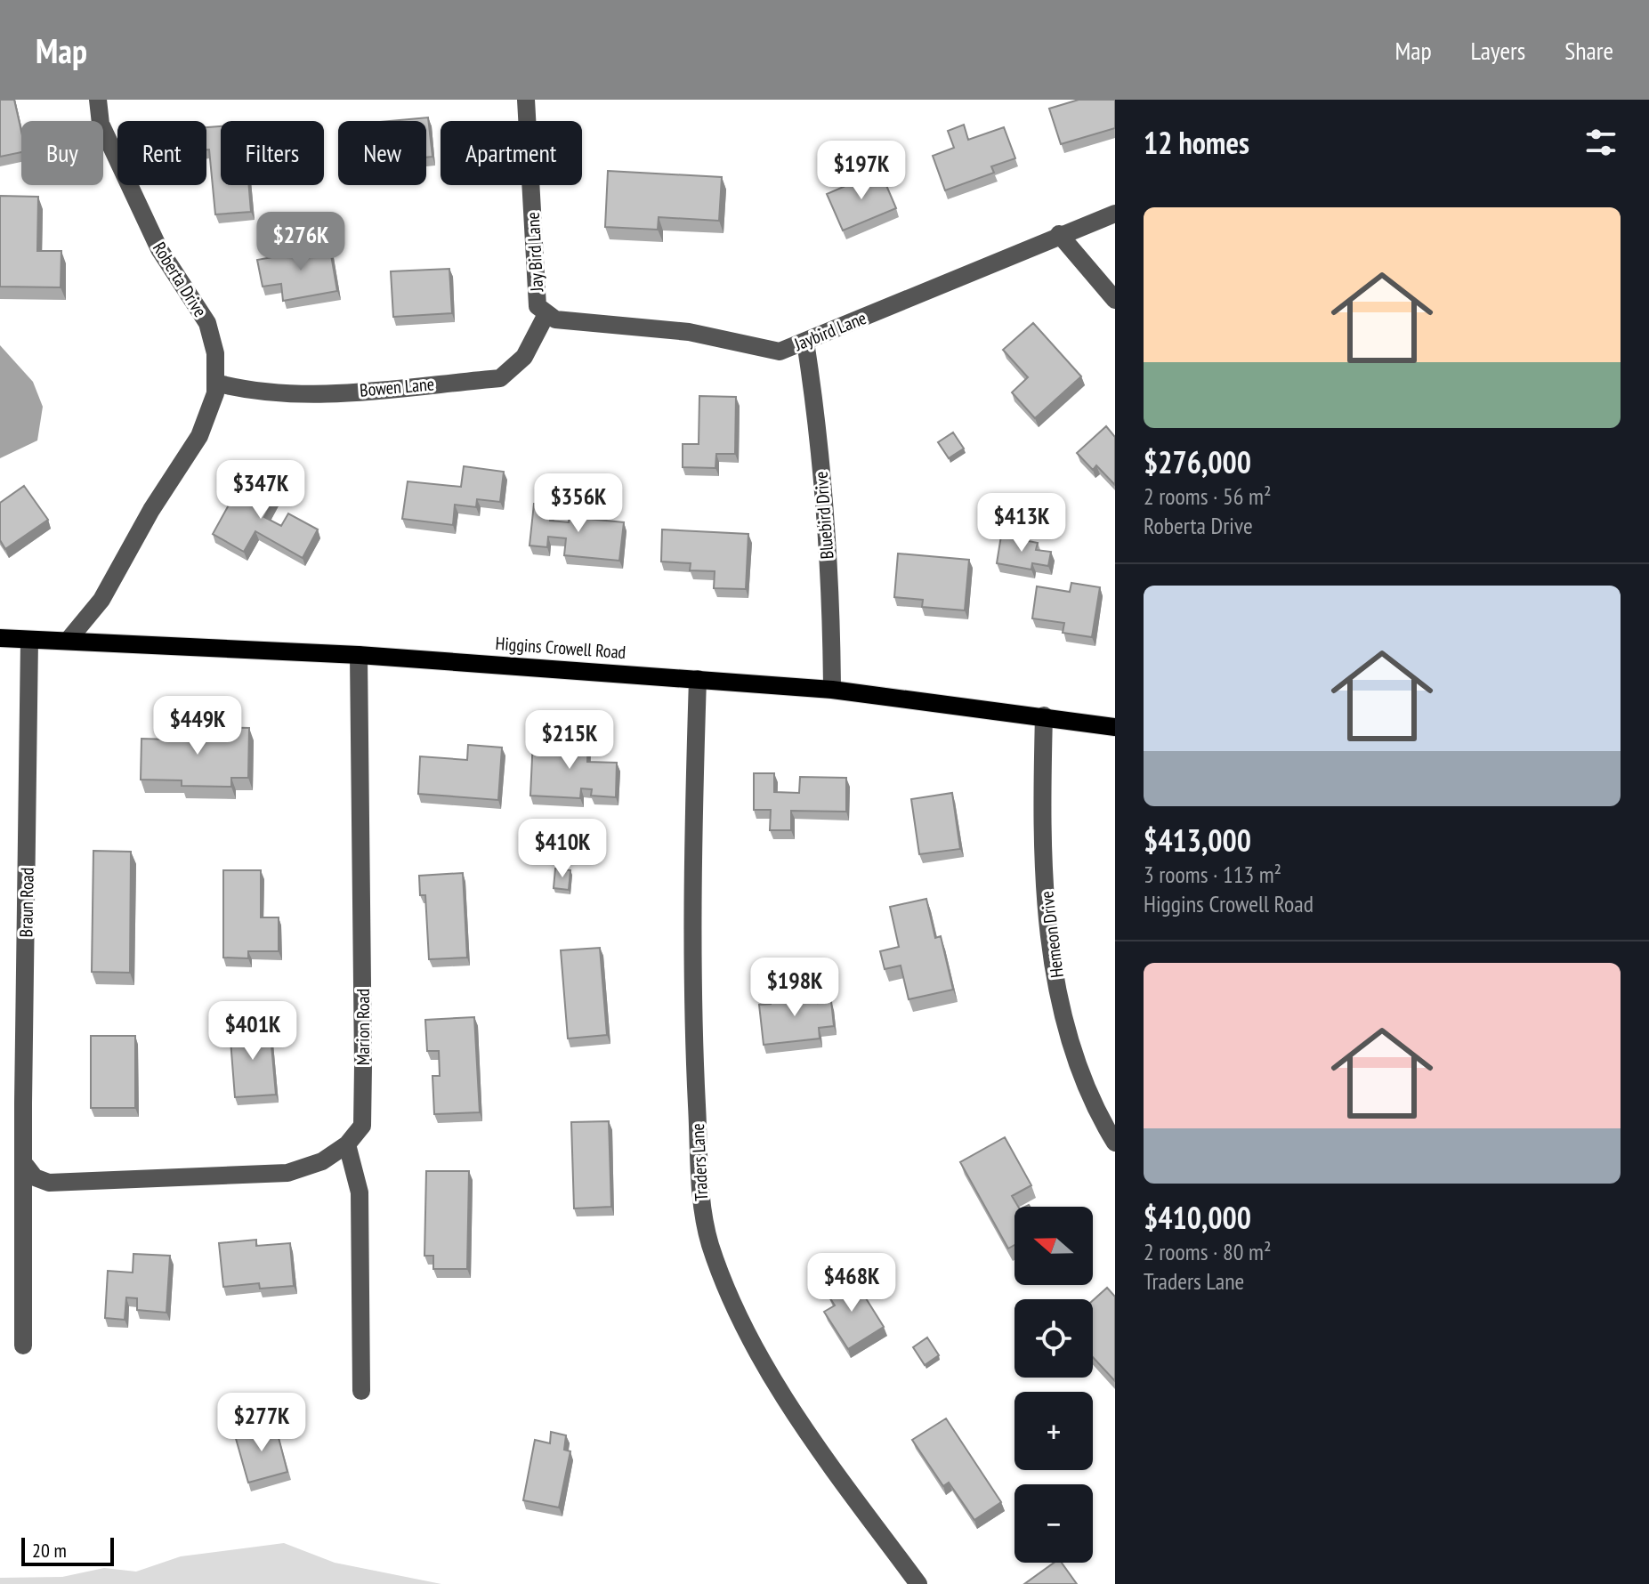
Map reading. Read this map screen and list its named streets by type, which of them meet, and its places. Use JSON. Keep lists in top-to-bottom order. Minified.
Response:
{"streets":{"main road":["Higgins Crowell Road"],"street":["Jay Bird Lane","Roberta Drive","Jaybird Lane","Bowen Lane","Bluebird Drive","Braun Road","Hemeon Drive","Marion Road","Traders Lane"]},"crossings":[["Jay Bird Lane","Jaybird Lane"],["Jay Bird Lane","Bowen Lane"],["Roberta Drive","Bowen Lane"],["Roberta Drive","Higgins Crowell Road"],["Jaybird Lane","Bowen Lane"],["Jaybird Lane","Bluebird Drive"],["Bluebird Drive","Higgins Crowell Road"],["Higgins Crowell Road","Braun Road"],["Higgins Crowell Road","Hemeon Drive"],["Higgins Crowell Road","Marion Road"],["Higgins Crowell Road","Traders Lane"]],"scale_bar":"20 m","north":"left","page":{"header":"Map","nav":["Map","Layers","Share"],"heading":"12 homes","chip":["Buy","Rent","Filters","New","Apartment"],"price":["$197K","$276K","$347K","$356K","$413K","$449K","$215K","$410K","$198K","$401K","$468K","$277K"],"list":[{"name":"$276,000","note":"2 rooms · 56 m² · Roberta Drive"},{"name":"$413,000","note":"3 rooms · 113 m² · Higgins Crowell Road"},{"name":"$410,000","note":"2 rooms · 80 m² · Traders Lane"}],"map_buttons":["+","−"],"scale":"20 m"}}
